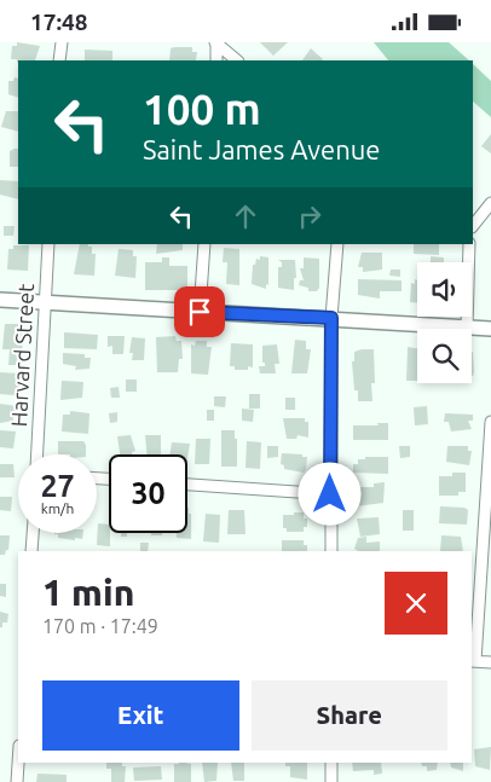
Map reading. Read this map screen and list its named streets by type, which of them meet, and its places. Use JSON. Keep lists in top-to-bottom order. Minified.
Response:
{"streets":{"street":["Harvard Street"]},"page":{"status":"17:48","turn":["100 m","Saint James Avenue"],"speed":"27 km/h","limit":"30","heading":["1 min","170 m · 17:49"],"buttons":["Exit","Share"]}}
